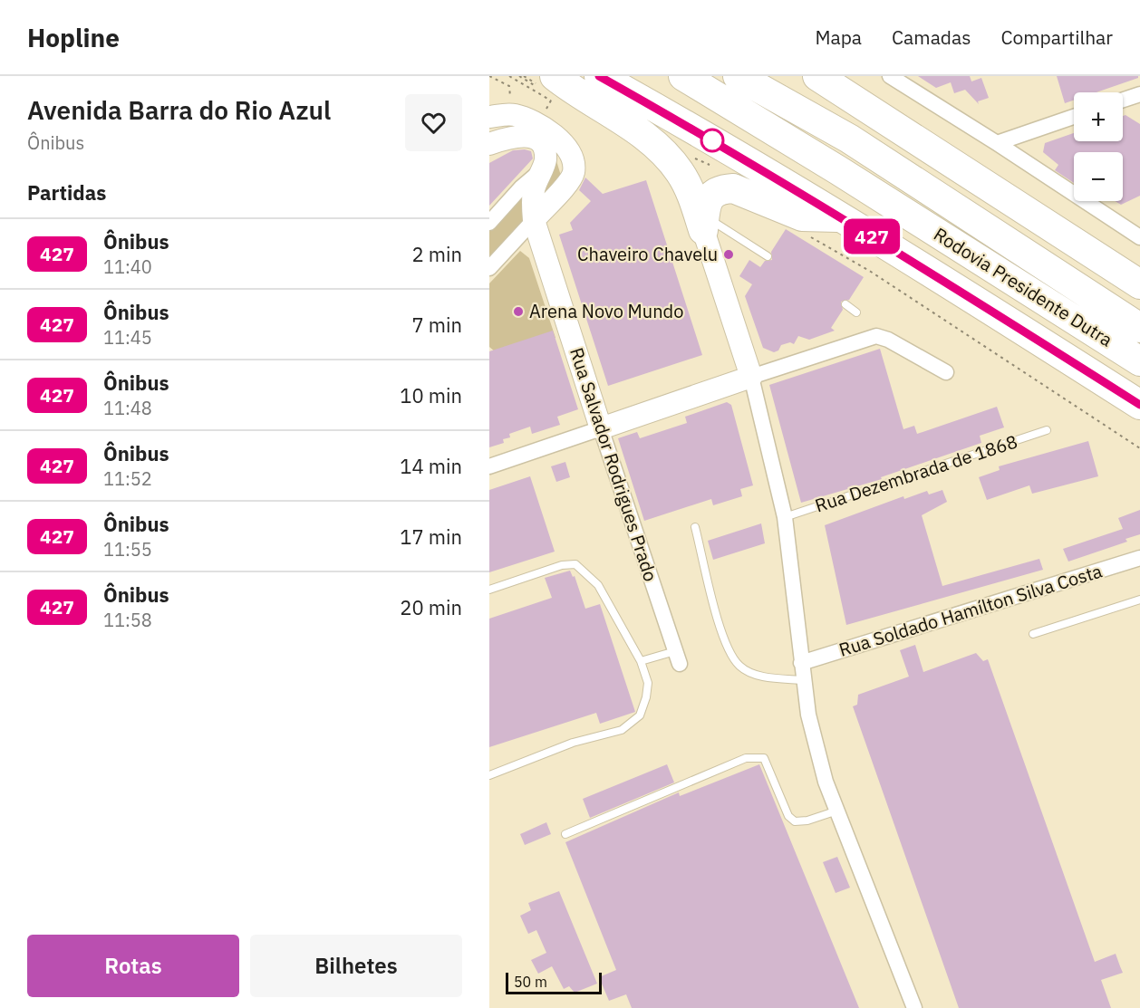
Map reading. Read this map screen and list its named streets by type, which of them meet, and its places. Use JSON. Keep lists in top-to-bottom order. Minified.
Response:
{"streets":{"highway":["Rodovia Presidente Dutra"],"main road":["Rua Salvador Rodrigues Prado"],"street":["Rua Soldado Hamílton Silva Costa"],"lane":["Rua Dezembrada de 1868"]},"places":["Chaveiro Chavelu","Arena Novo Mundo"],"lines":["bus line 427"],"scale_bar":"50 m","page":{"header":"Hopline","nav":["Mapa","Camadas","Compartilhar"],"heading":[["Avenida Barra do Rio Azul","Ônibus"],"Partidas"],"on_map":"427","map_buttons":["+","−"],"list":[{"mark":"427","name":"Ônibus","note":"11:40","value":"2 min"},{"mark":"427","name":"Ônibus","note":"11:45","value":"7 min"},{"mark":"427","name":"Ônibus","note":"11:48","value":"10 min"},{"mark":"427","name":"Ônibus","note":"11:52","value":"14 min"},{"mark":"427","name":"Ônibus","note":"11:55","value":"17 min"},{"mark":"427","name":"Ônibus","note":"11:58","value":"20 min"}],"buttons":["Rotas","Bilhetes"],"scale":"50 m"}}
